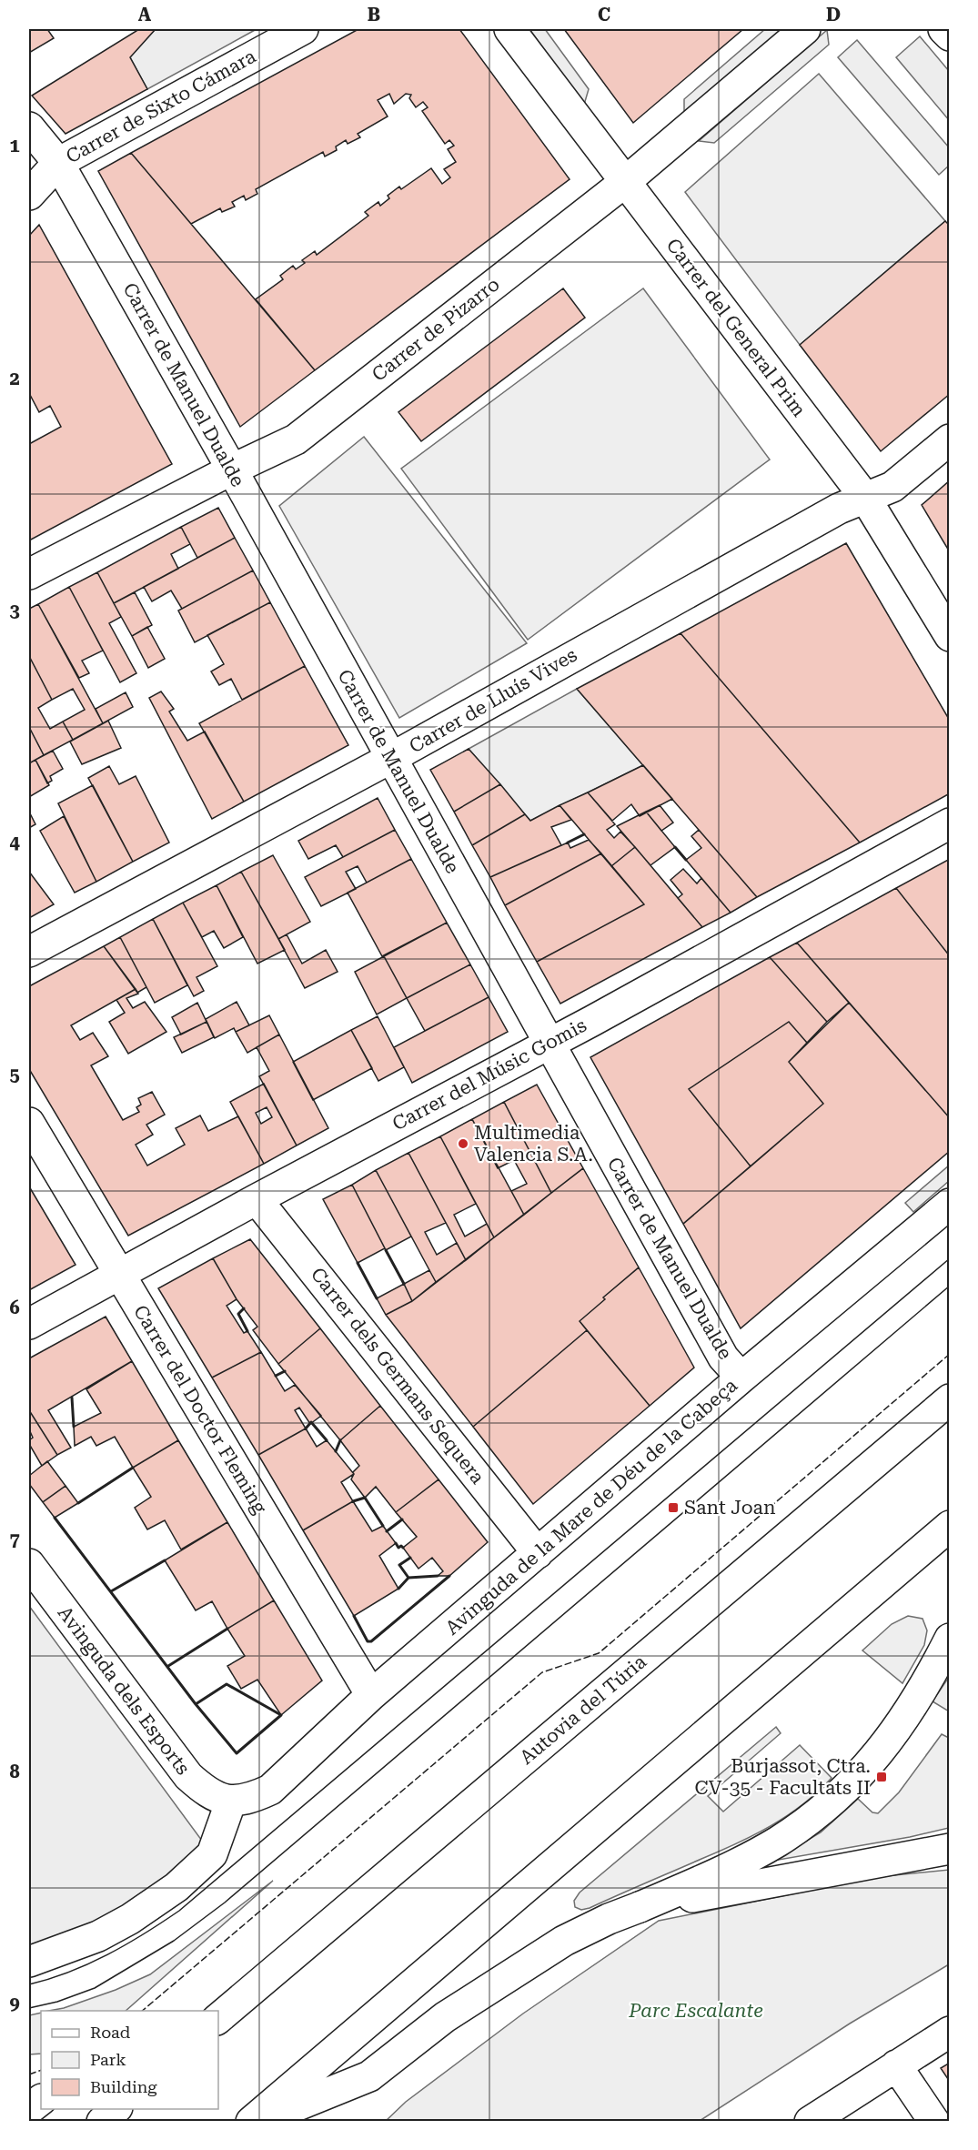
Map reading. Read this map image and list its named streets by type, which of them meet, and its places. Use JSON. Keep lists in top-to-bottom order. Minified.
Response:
{"streets":{"main road":["Carrer de Sixto Cámara","Carrer del General Prim","Carrer de Pizarro","Carrer de Manuel Dualde","Carrer de Lluís Vives","Carrer del Músic Gomis","Carrer dels Germans Sequera","Carrer del Doctor Fleming","Avinguda de la Mare de Déu de la Cabeça","Avinguda dels Esports","Autovia del Túria"]},"crossings":[["Carrer de Sixto Cámara","Carrer de Manuel Dualde"],["Carrer del General Prim","Carrer de Pizarro"],["Carrer del General Prim","Carrer de Lluís Vives"],["Carrer de Pizarro","Carrer de Manuel Dualde"],["Carrer de Manuel Dualde","Carrer de Lluís Vives"],["Carrer de Manuel Dualde","Carrer del Músic Gomis"],["Carrer de Manuel Dualde","Avinguda de la Mare de Déu de la Cabeça"],["Carrer del Músic Gomis","Carrer dels Germans Sequera"],["Carrer del Músic Gomis","Carrer del Doctor Fleming"],["Carrer dels Germans Sequera","Avinguda de la Mare de Déu de la Cabeça"],["Carrer del Doctor Fleming","Avinguda de la Mare de Déu de la Cabeça"],["Avinguda de la Mare de Déu de la Cabeça","Avinguda dels Esports"]],"parks":["Parc Escalante"],"places":{"other":["Multimedia Valencia S.A."],"transit":["Sant Joan","Burjassot, Ctra. CV-35 - Facultats II"]},"legend":["Road","Park","Building"],"grid":{"columns":["A","B","C","D"],"rows":["1","2","3","4","5","6","7","8","9"]}}
